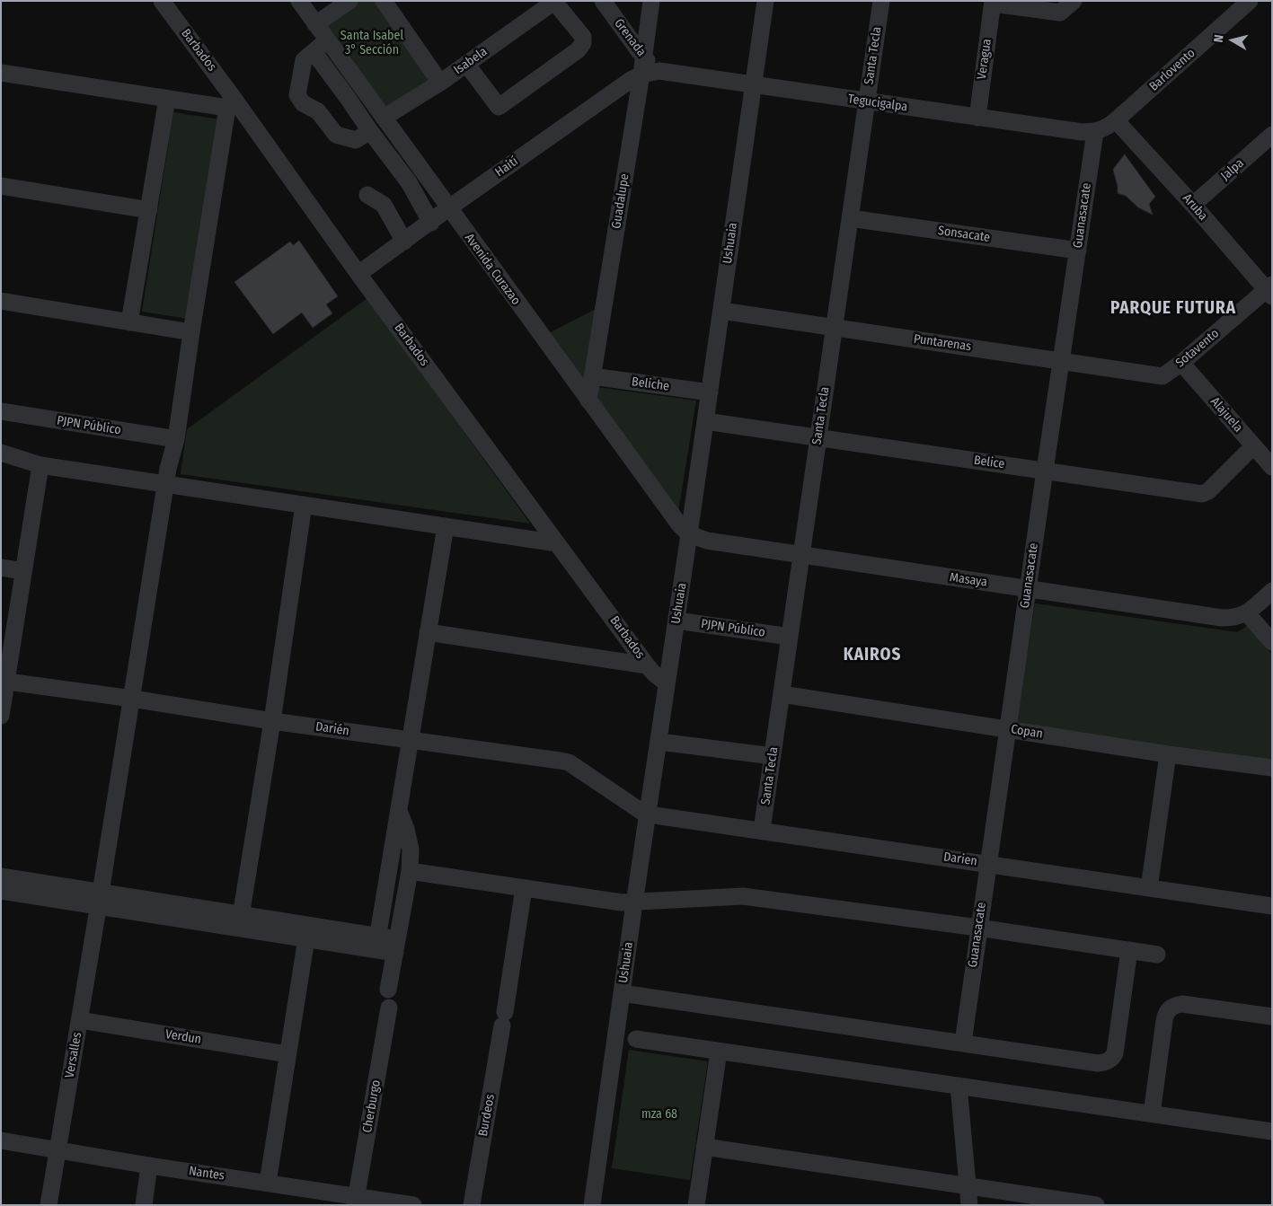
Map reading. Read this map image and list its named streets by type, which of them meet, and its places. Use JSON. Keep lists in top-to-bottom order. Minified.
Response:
{"streets":{"street":["Grenada","Barbados","Santa Tecla","Veragua","Isabela","Barlovento","Tegucigalpa","Haití","Jalpa","Guadalupe","Aruba","Guanasacate","Sonsacate","Ushuaia","Avenida Curazao","Puntarenas","Sotavento","Beliche","Alajuela","PJPN Público","Belice","Masaya","Darién","Copan","Darien","Verdun","Versalles","Cherburgo","Burdeos","Nantes"]},"crossings":[["Grenada","Tegucigalpa"],["Grenada","Haití"],["Grenada","Guadalupe"],["Barbados","Haití"],["Barbados","Ushuaia"],["Barbados","Versalles"],["Santa Tecla","Tegucigalpa"],["Santa Tecla","Sonsacate"],["Santa Tecla","Puntarenas"],["Santa Tecla","PJPN Público"],["Santa Tecla","Belice"],["Santa Tecla","Masaya"],["Santa Tecla","Copan"],["Santa Tecla","Darien"],["Veragua","Tegucigalpa"],["Isabela","Avenida Curazao"],["Barlovento","Aruba"],["Tegucigalpa","Haití"],["Tegucigalpa","Guanasacate"],["Tegucigalpa","Ushuaia"],["Haití","Guadalupe"],["Haití","Avenida Curazao"],["Jalpa","Aruba"],["Guadalupe","Avenida Curazao"],["Guadalupe","Beliche"],["Aruba","Sotavento"],["Guanasacate","Sonsacate"],["Guanasacate","Puntarenas"],["Guanasacate","Belice"],["Guanasacate","Masaya"],["Guanasacate","Copan"],["Guanasacate","Darien"],["Ushuaia","Avenida Curazao"],["Ushuaia","Puntarenas"],["Ushuaia","Beliche"],["Ushuaia","PJPN Público"],["Ushuaia","Belice"],["Ushuaia","Masaya"],["Ushuaia","Darién"],["Ushuaia","Darien"],["Avenida Curazao","Masaya"],["Puntarenas","Sotavento"],["Sotavento","Alajuela"],["Alajuela","Belice"],["PJPN Público","Versalles"],["Darién","Darien"],["Darién","Versalles"],["Verdun","Versalles"],["Versalles","Nantes"],["Cherburgo","Nantes"]],"districts":["PARQUE FUTURA","KAIROS"],"parks":["Santa Isabel 3° Sección","mza 68"],"north":"left"}
